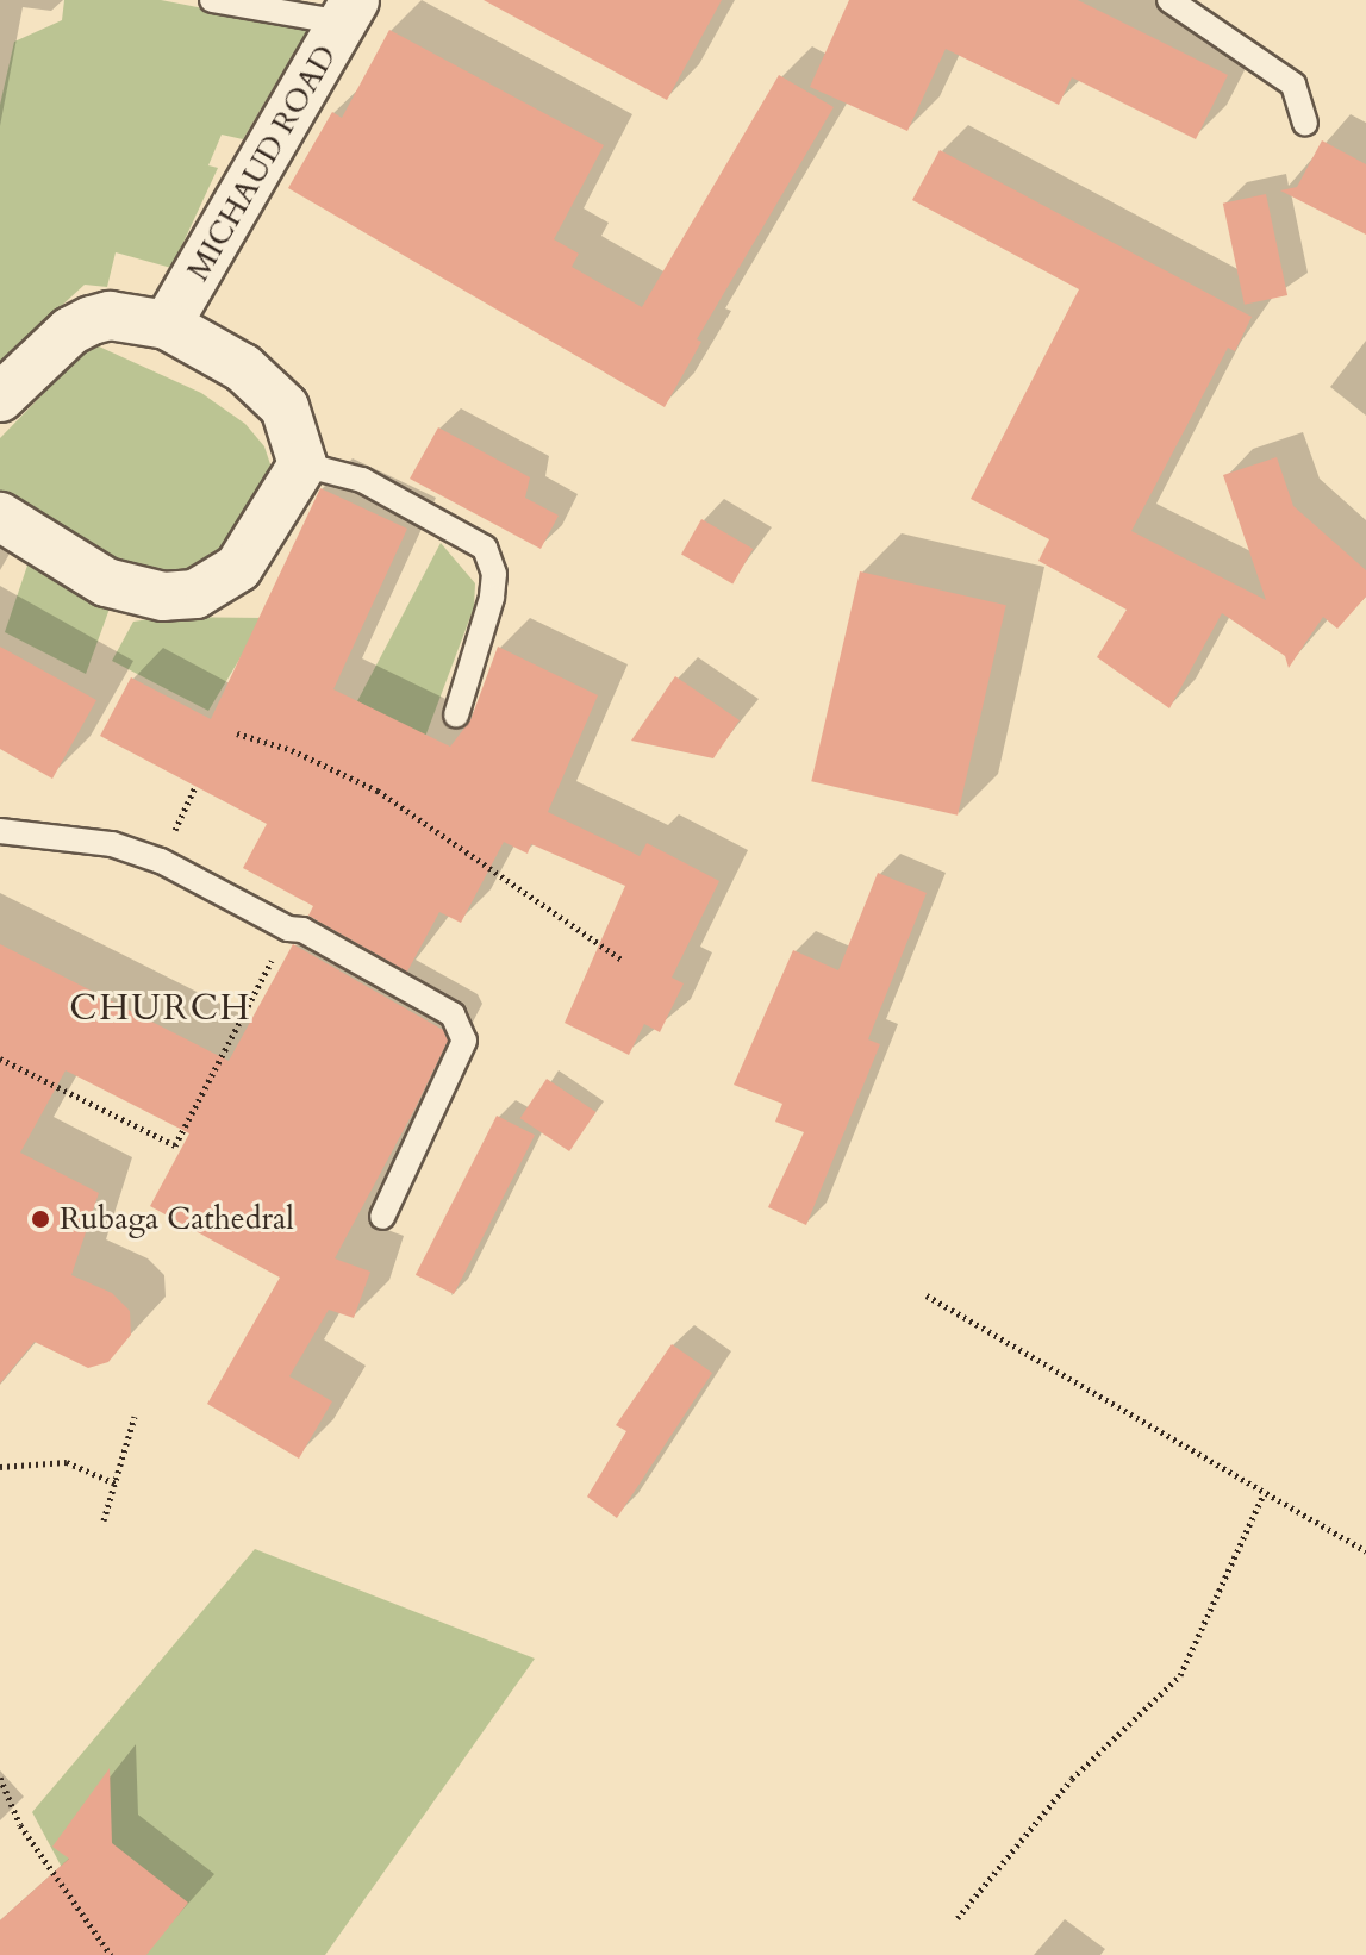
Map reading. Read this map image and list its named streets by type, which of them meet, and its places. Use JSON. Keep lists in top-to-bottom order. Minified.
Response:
{"streets":{"street":["MICHAUD ROAD"]},"districts":["CHURCH"],"places":["Rubaga Cathedral"]}
